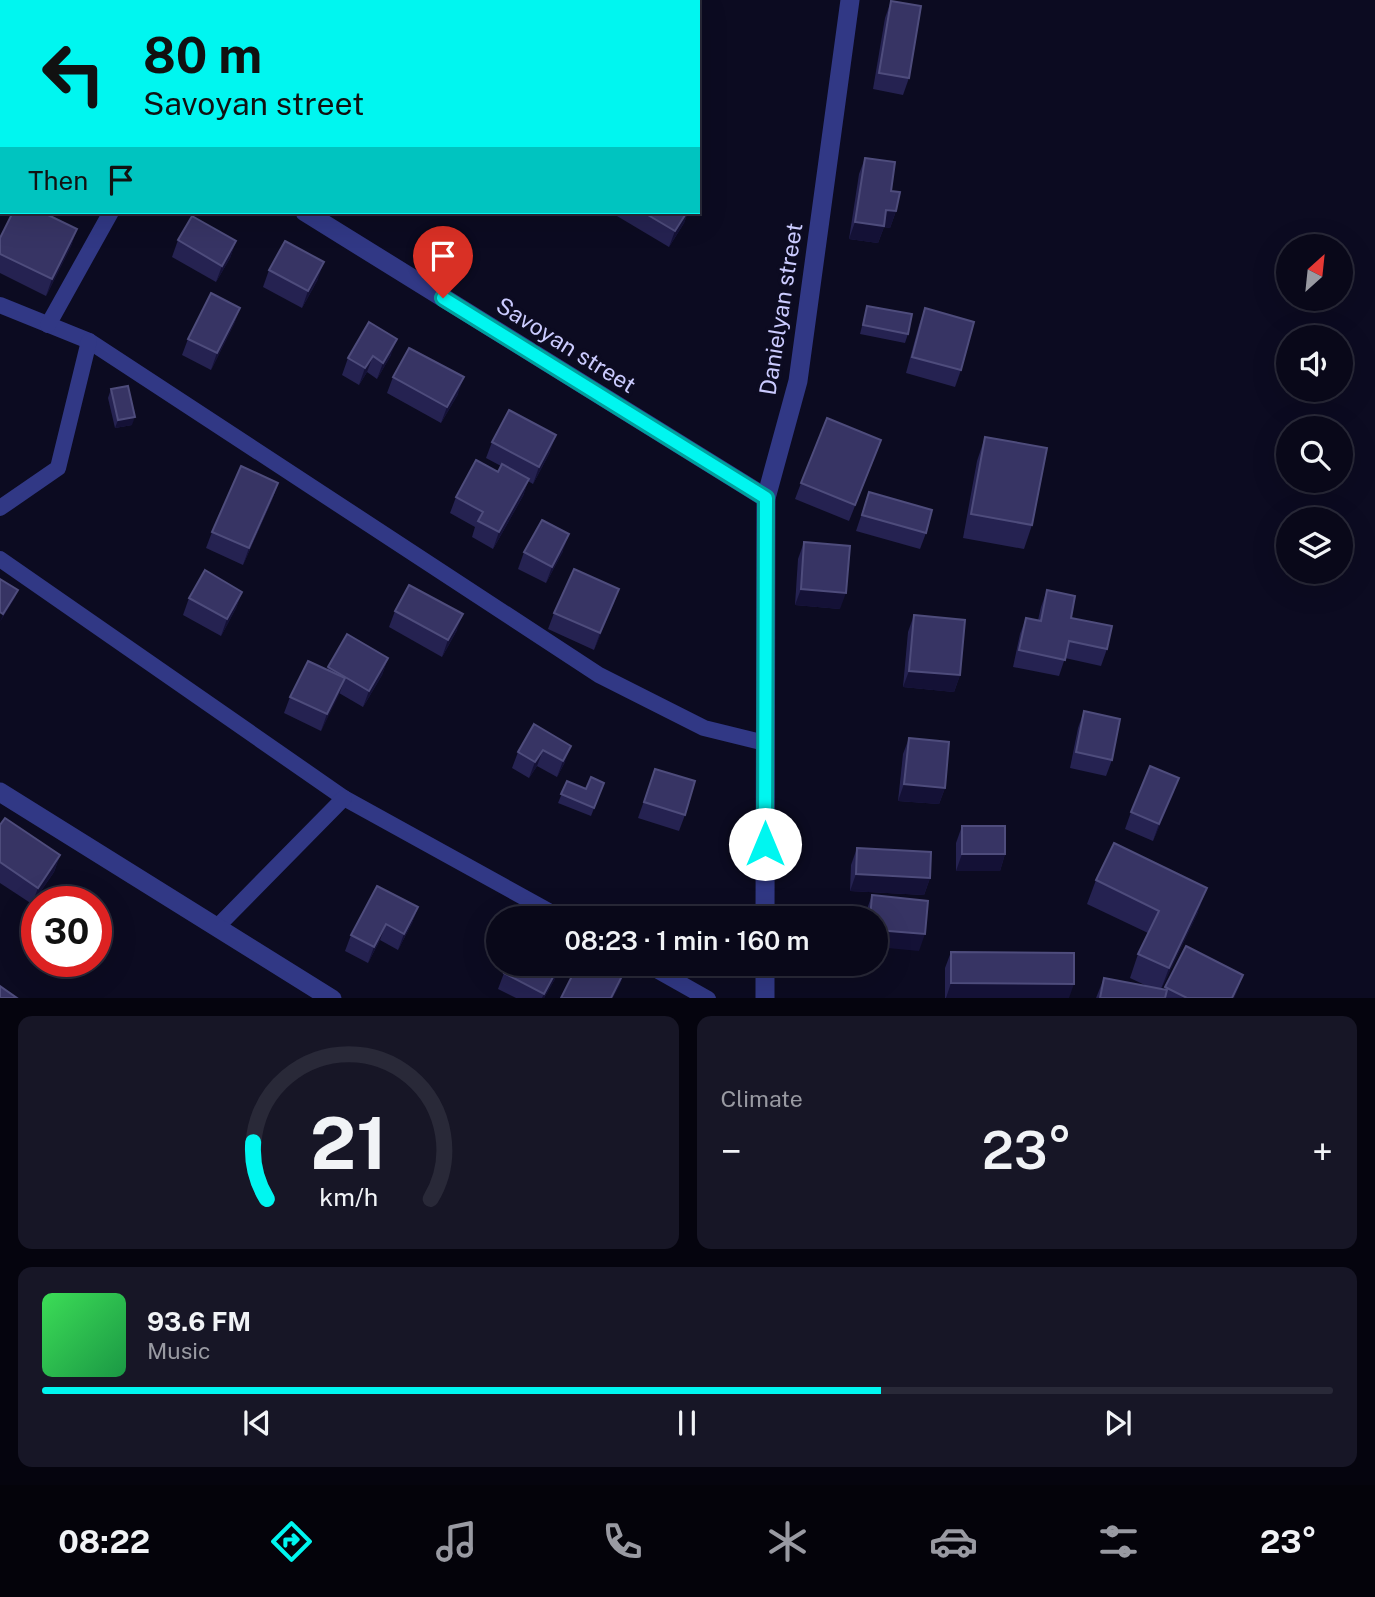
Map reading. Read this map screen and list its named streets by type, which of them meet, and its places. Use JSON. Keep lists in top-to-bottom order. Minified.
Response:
{"streets":{"street":["Danielyan street","Savoyan street"]},"crossings":[["Danielyan street","Savoyan street"]],"north":"top right","page":{"turn":["80 m","Savoyan street"],"then":"Then","limit":"30","trip":"08:23 · 1 min · 160 m","tile":"Climate","heat":["−","23°","+"],"song":["93.6 FM","Music"],"tabs":["08:22","23°"],"gauge":["21","km/h"]}}
